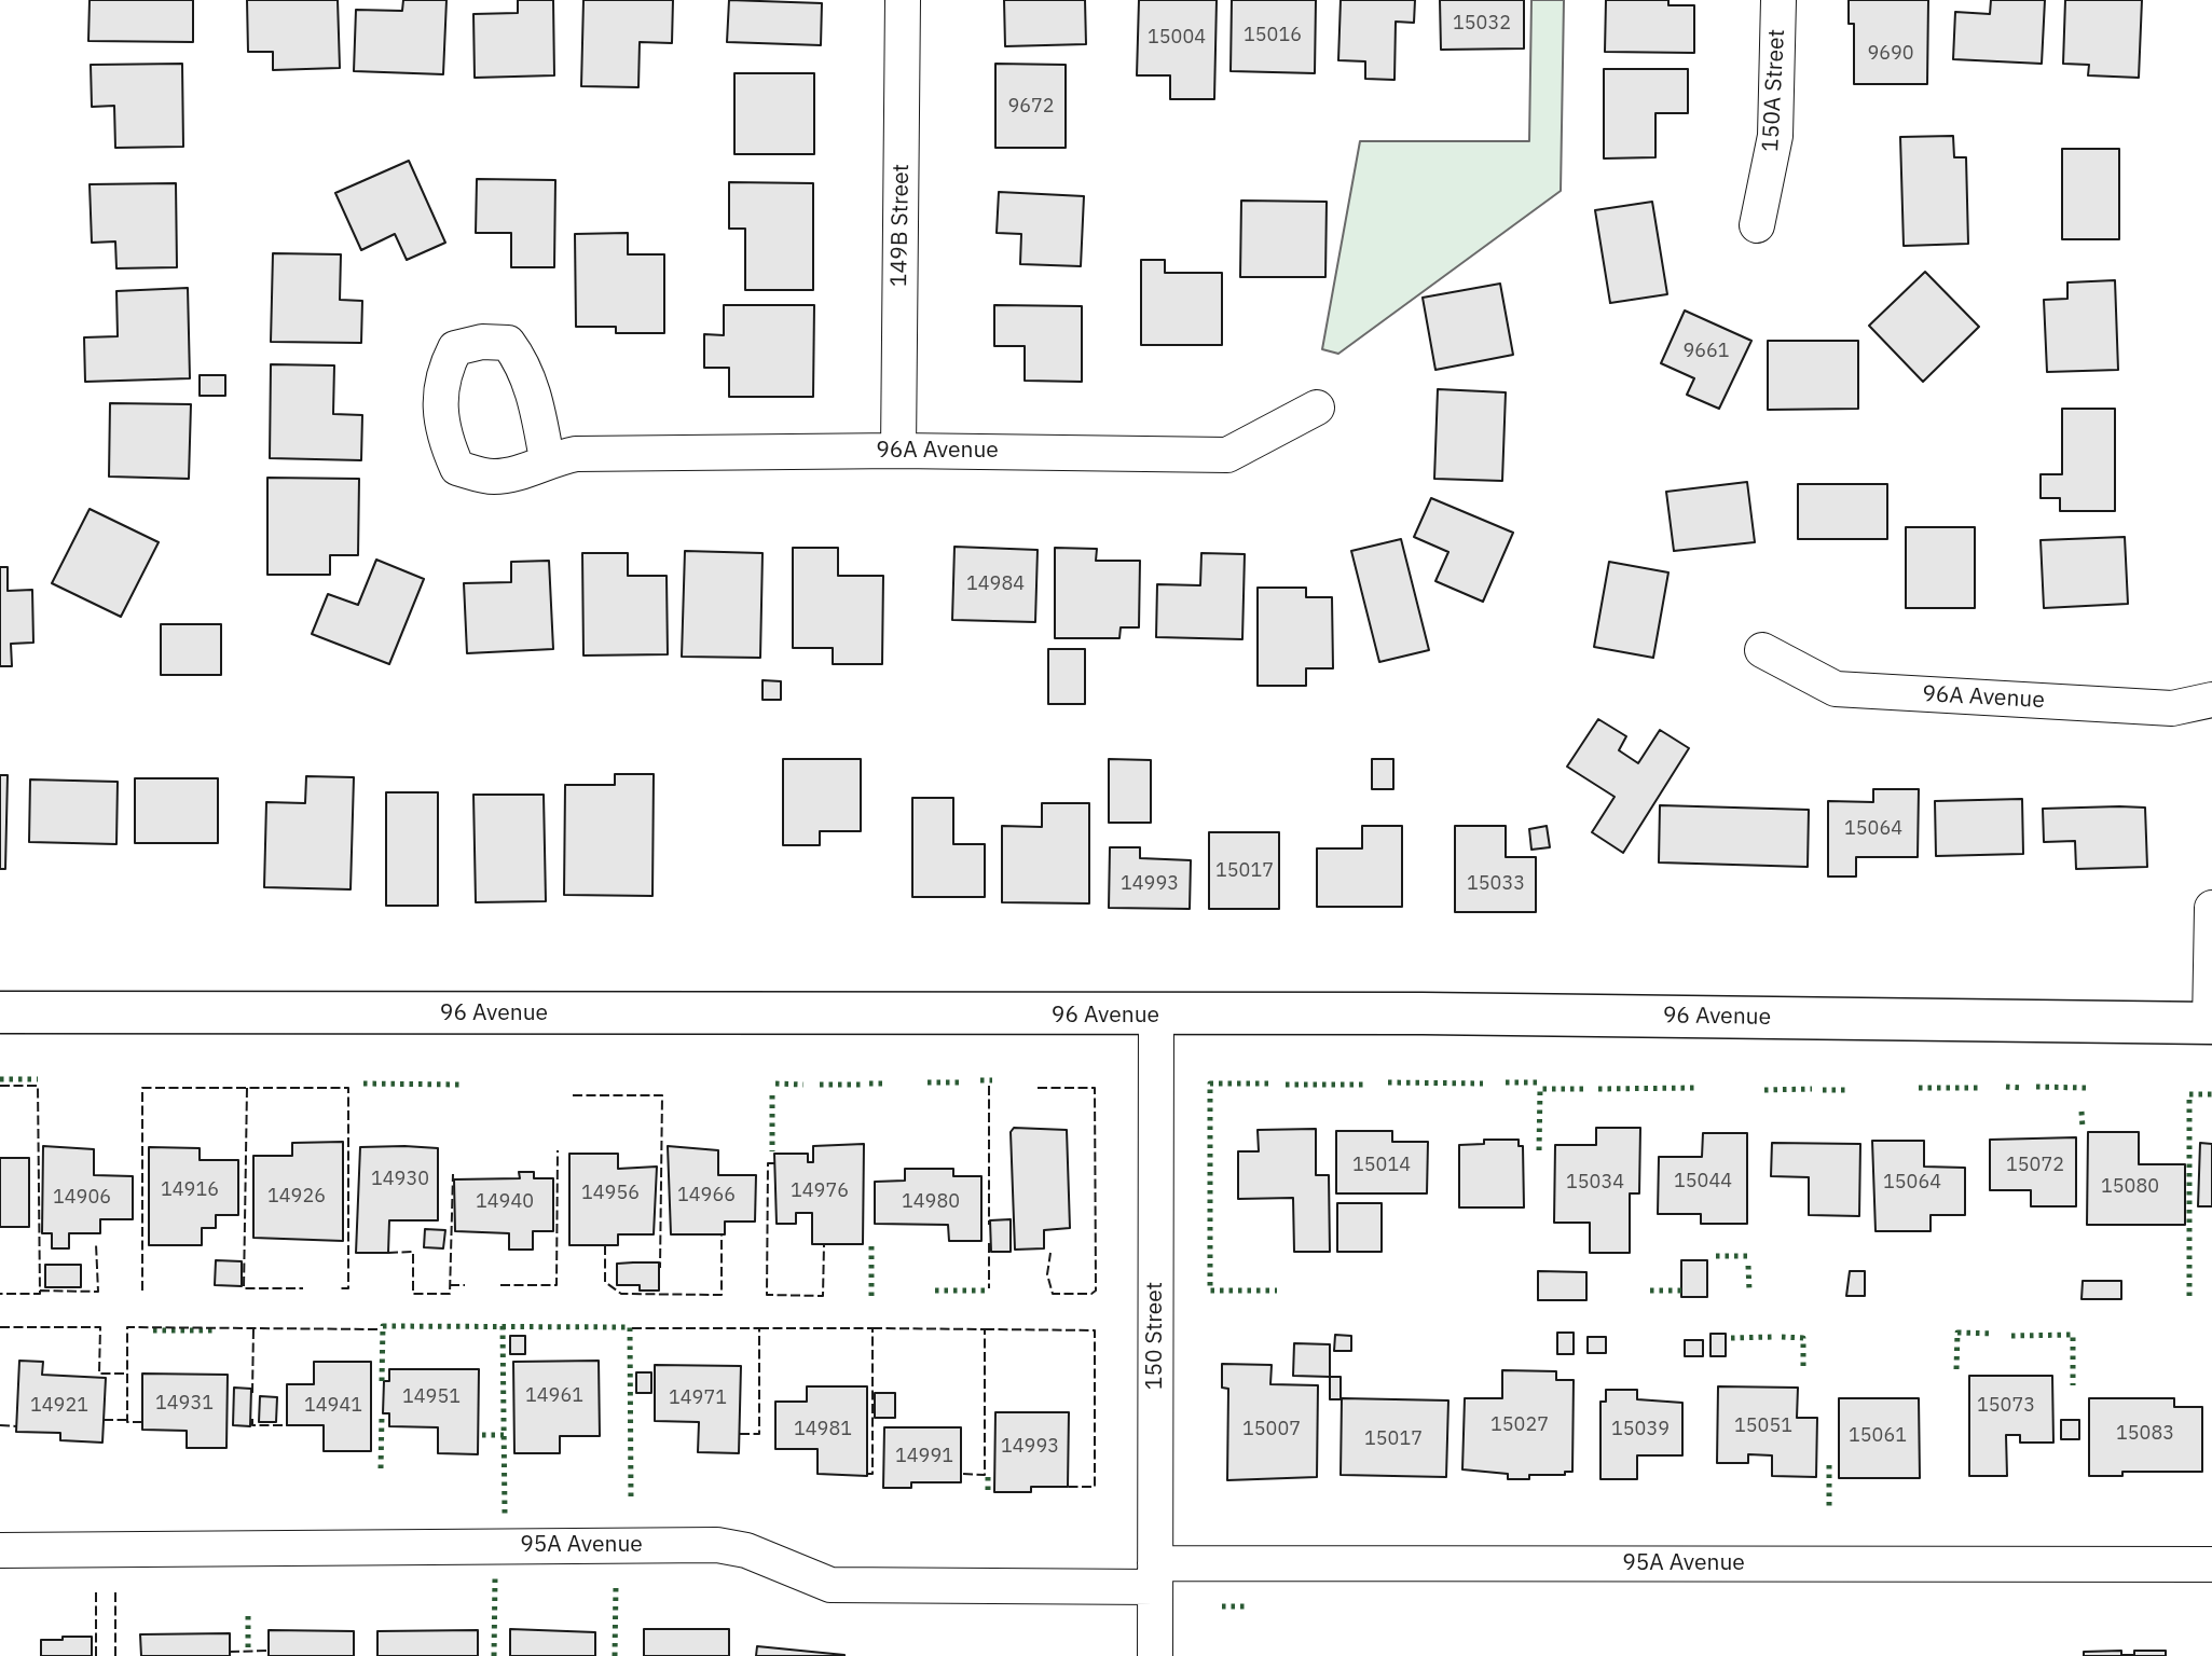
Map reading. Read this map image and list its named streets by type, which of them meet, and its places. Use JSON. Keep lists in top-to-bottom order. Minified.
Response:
{"streets":{"main road":["96 Avenue"],"street":["150A Street","149B Street","96A Avenue","150 Street","95A Avenue"]},"crossings":[["149B Street","96A Avenue"],["96 Avenue","150 Street"],["150 Street","95A Avenue"]],"house_numbers":["15032","15016","15004","9690","9672","9661","14984","15064","15017","14993","15033","15014","15072","14930","15044","15034","15064","15080","14916","14976","14956","14966","14926","14906","14940","14980","14961","14951","14971","14931","14921","14941","15073","15027","15051","14981","15007","15039","15083","15061","15017","14993","14991"]}
